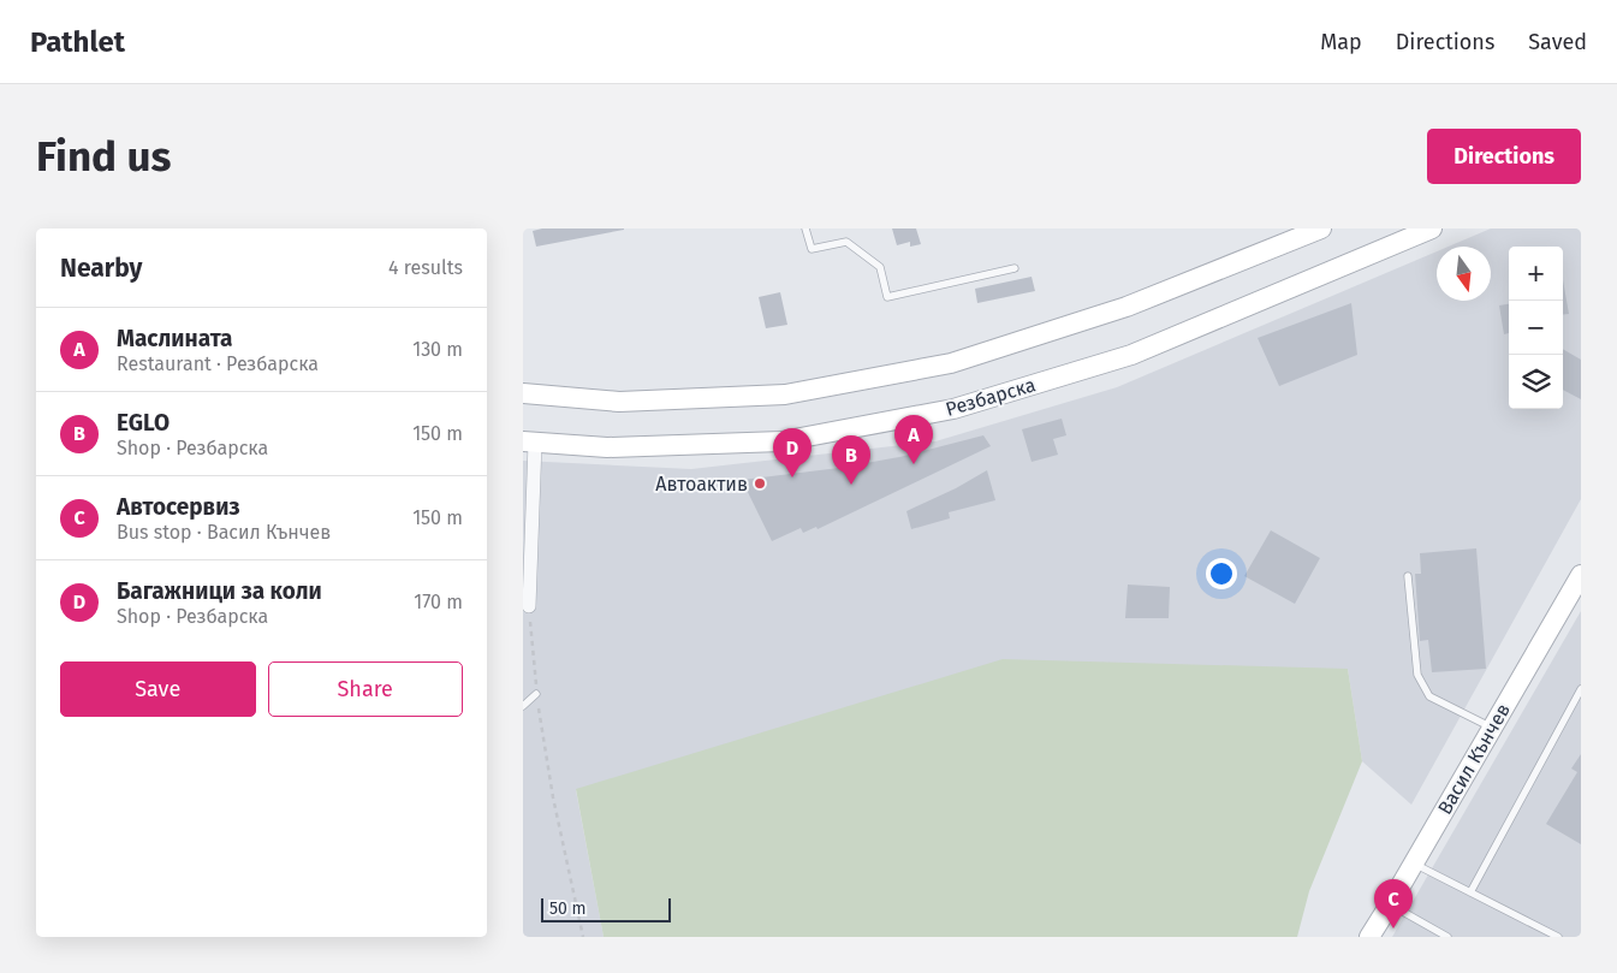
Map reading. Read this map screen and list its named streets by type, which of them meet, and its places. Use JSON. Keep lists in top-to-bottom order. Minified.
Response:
{"streets":{"street":["Резбарска","Васил Кънчев"]},"places":["Автоактив"],"scale_bar":"50 m","north":"bottom","page":{"header":"Pathlet","nav":["Map","Directions","Saved"],"buttons":["Directions",["Save","Share"]],"title":"Find us","heading":["Nearby","4 results"],"map_buttons":["+","−"],"list":[{"mark":"A","name":"Маслината","note":"Restaurant · Резбарска","value":"130 m"},{"mark":"B","name":"EGLO","note":"Shop · Резбарска","value":"150 m"},{"mark":"C","name":"Автосервиз","note":"Bus stop · Васил Кънчев","value":"150 m"},{"mark":"D","name":"Багажници за коли","note":"Shop · Резбарска","value":"170 m"}],"pins":["A","D","B","C"],"scale":"50 m"}}
